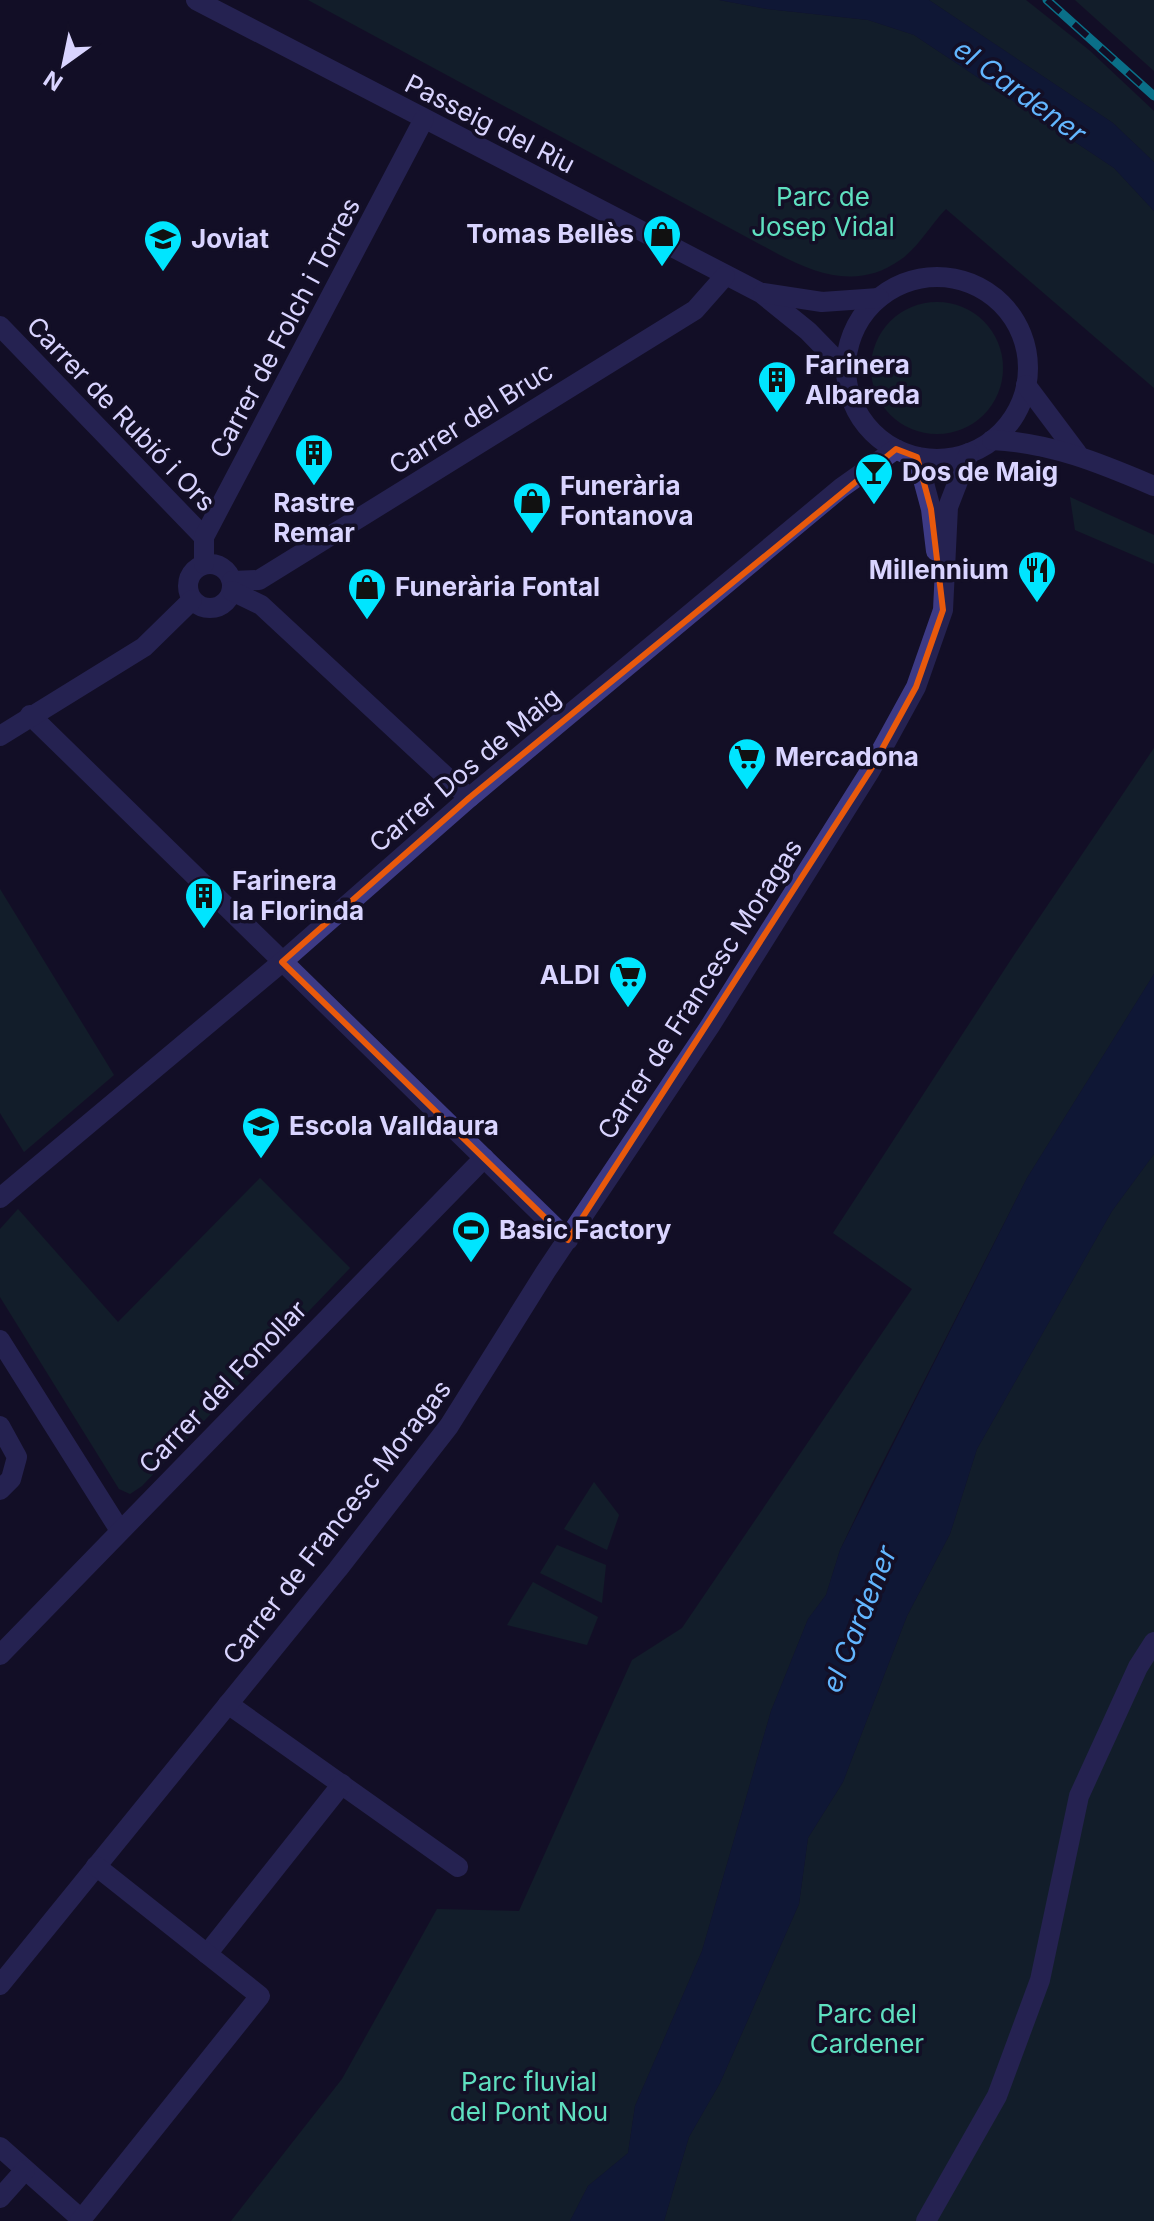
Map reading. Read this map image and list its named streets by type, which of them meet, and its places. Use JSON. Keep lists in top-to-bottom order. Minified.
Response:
{"streets":{"street":["Passeig del Riu","Carrer de Folch i Torres","Carrer de Rubió i Ors","Carrer del Bruc","Carrer Dos de Maig","Carrer de Francesc Moragas","Carrer del Fonollar"]},"crossings":[["Passeig del Riu","Carrer de Folch i Torres"],["Passeig del Riu","Carrer del Bruc"],["Passeig del Riu","Carrer Dos de Maig"],["Passeig del Riu","Carrer de Francesc Moragas"],["Carrer de Folch i Torres","Carrer de Rubió i Ors"],["Carrer de Folch i Torres","Carrer del Bruc"],["Carrer Dos de Maig","Carrer de Francesc Moragas"]],"water":["el Cardener"],"parks":["Parc de Josep Vidal","Parc del Cardener","Parc fluvial del Pont Nou"],"places":{"shop":["Tomas Bellès","Funerària Fontanova","Funerària Fontal"],"school or university":["Joviat","Escola Valldaura"],"building":["Farinera Albareda","Rastre Remar","Farinera la Florinda"],"bar":["Dos de Maig"],"restaurant":["Millennium"],"supermarket":["Mercadona","ALDI"],"sports":["Basic Factory"]},"north":"bottom left"}
